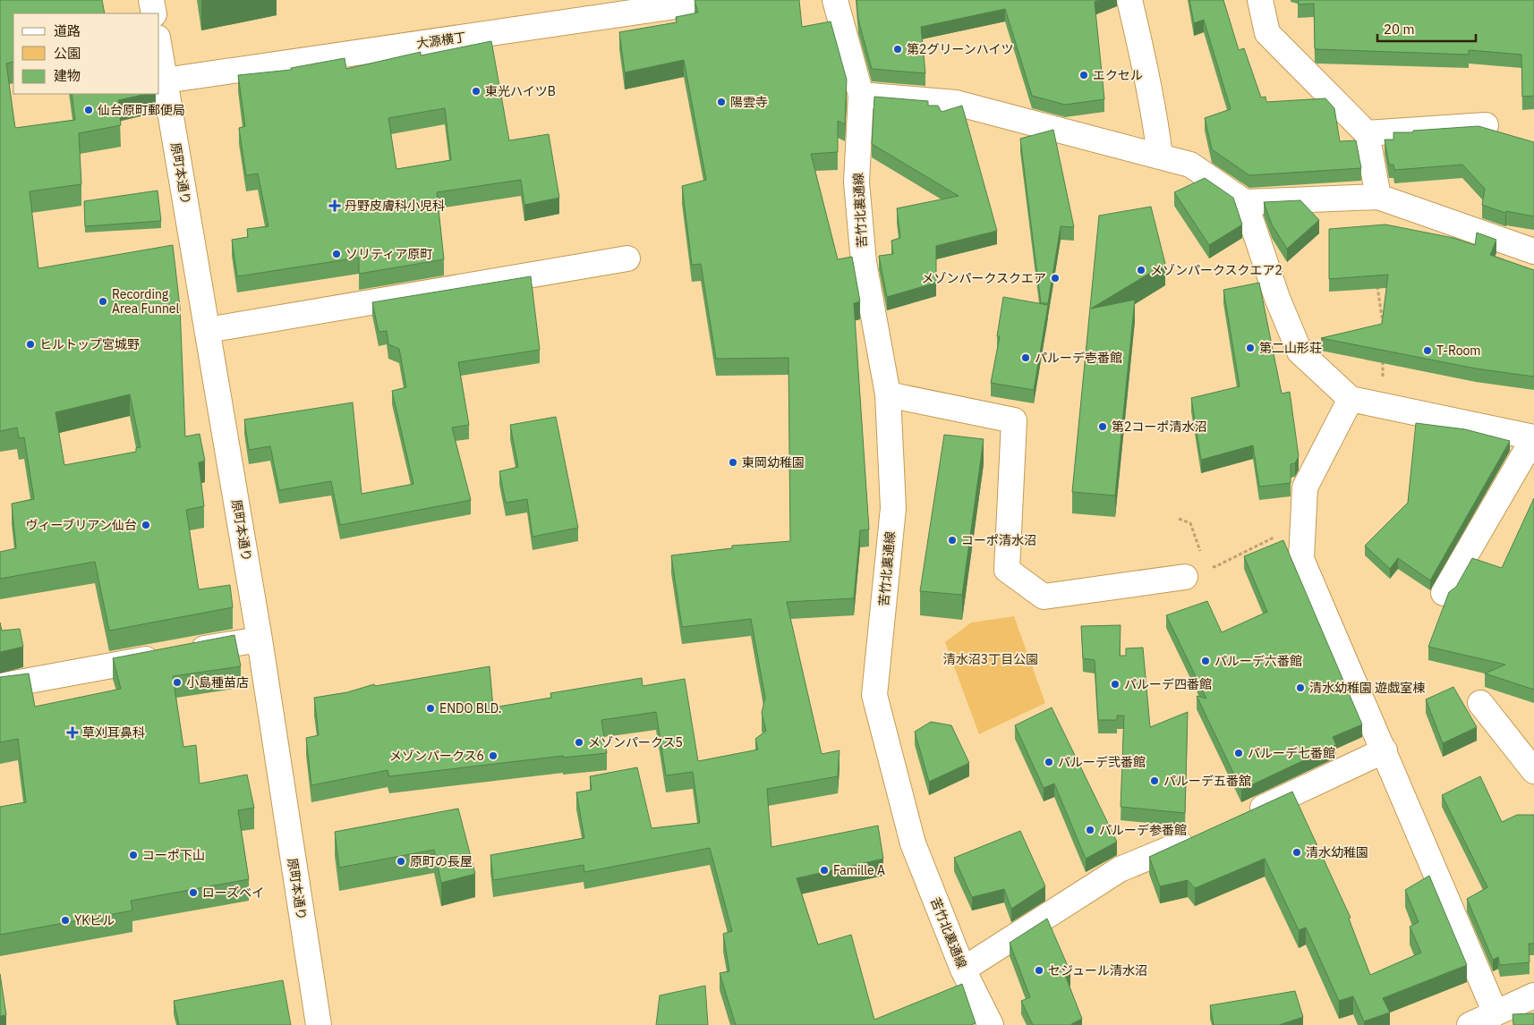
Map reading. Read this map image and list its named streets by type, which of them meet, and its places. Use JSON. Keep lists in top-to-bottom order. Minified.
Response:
{"streets":{"street":["大源横丁","原町本通り","苦竹北裏通線"]},"crossings":[["大源横丁","原町本通り"]],"parks":["清水沼3丁目公園"],"places":{"other":["第2グリーンハイツ","エクセル","東光ハイツB","陽雲寺","仙台原町郵便局","ソリティア原町","メゾンパークスクエア2","メゾンパークスクエア","Recording Area Funnel","ヒルトップ宮城野","第二山形荘","T-Room","パルーデ壱番館","第2コーポ清水沼","東岡幼稚園","ヴィーブリアン仙台","コーポ清水沼","パルーデ六番館","小島種苗店","パルーデ四番館","清水幼稚園 遊戯室棟","ENDO BLD.","メゾンパークス5","パルーデ七番館","メゾンパークス6","パルーデ弐番館","パルーデ五番舘","パルーデ参番館","清水幼稚園","コーポ下山","原町の長屋","Famille A","ローズベイ","YKビル","セジュール清水沼"],"health":["丹野皮膚科小児科","草刈耳鼻科"]},"legend":["道路","公園","建物"],"scale_bar":"20 m"}
